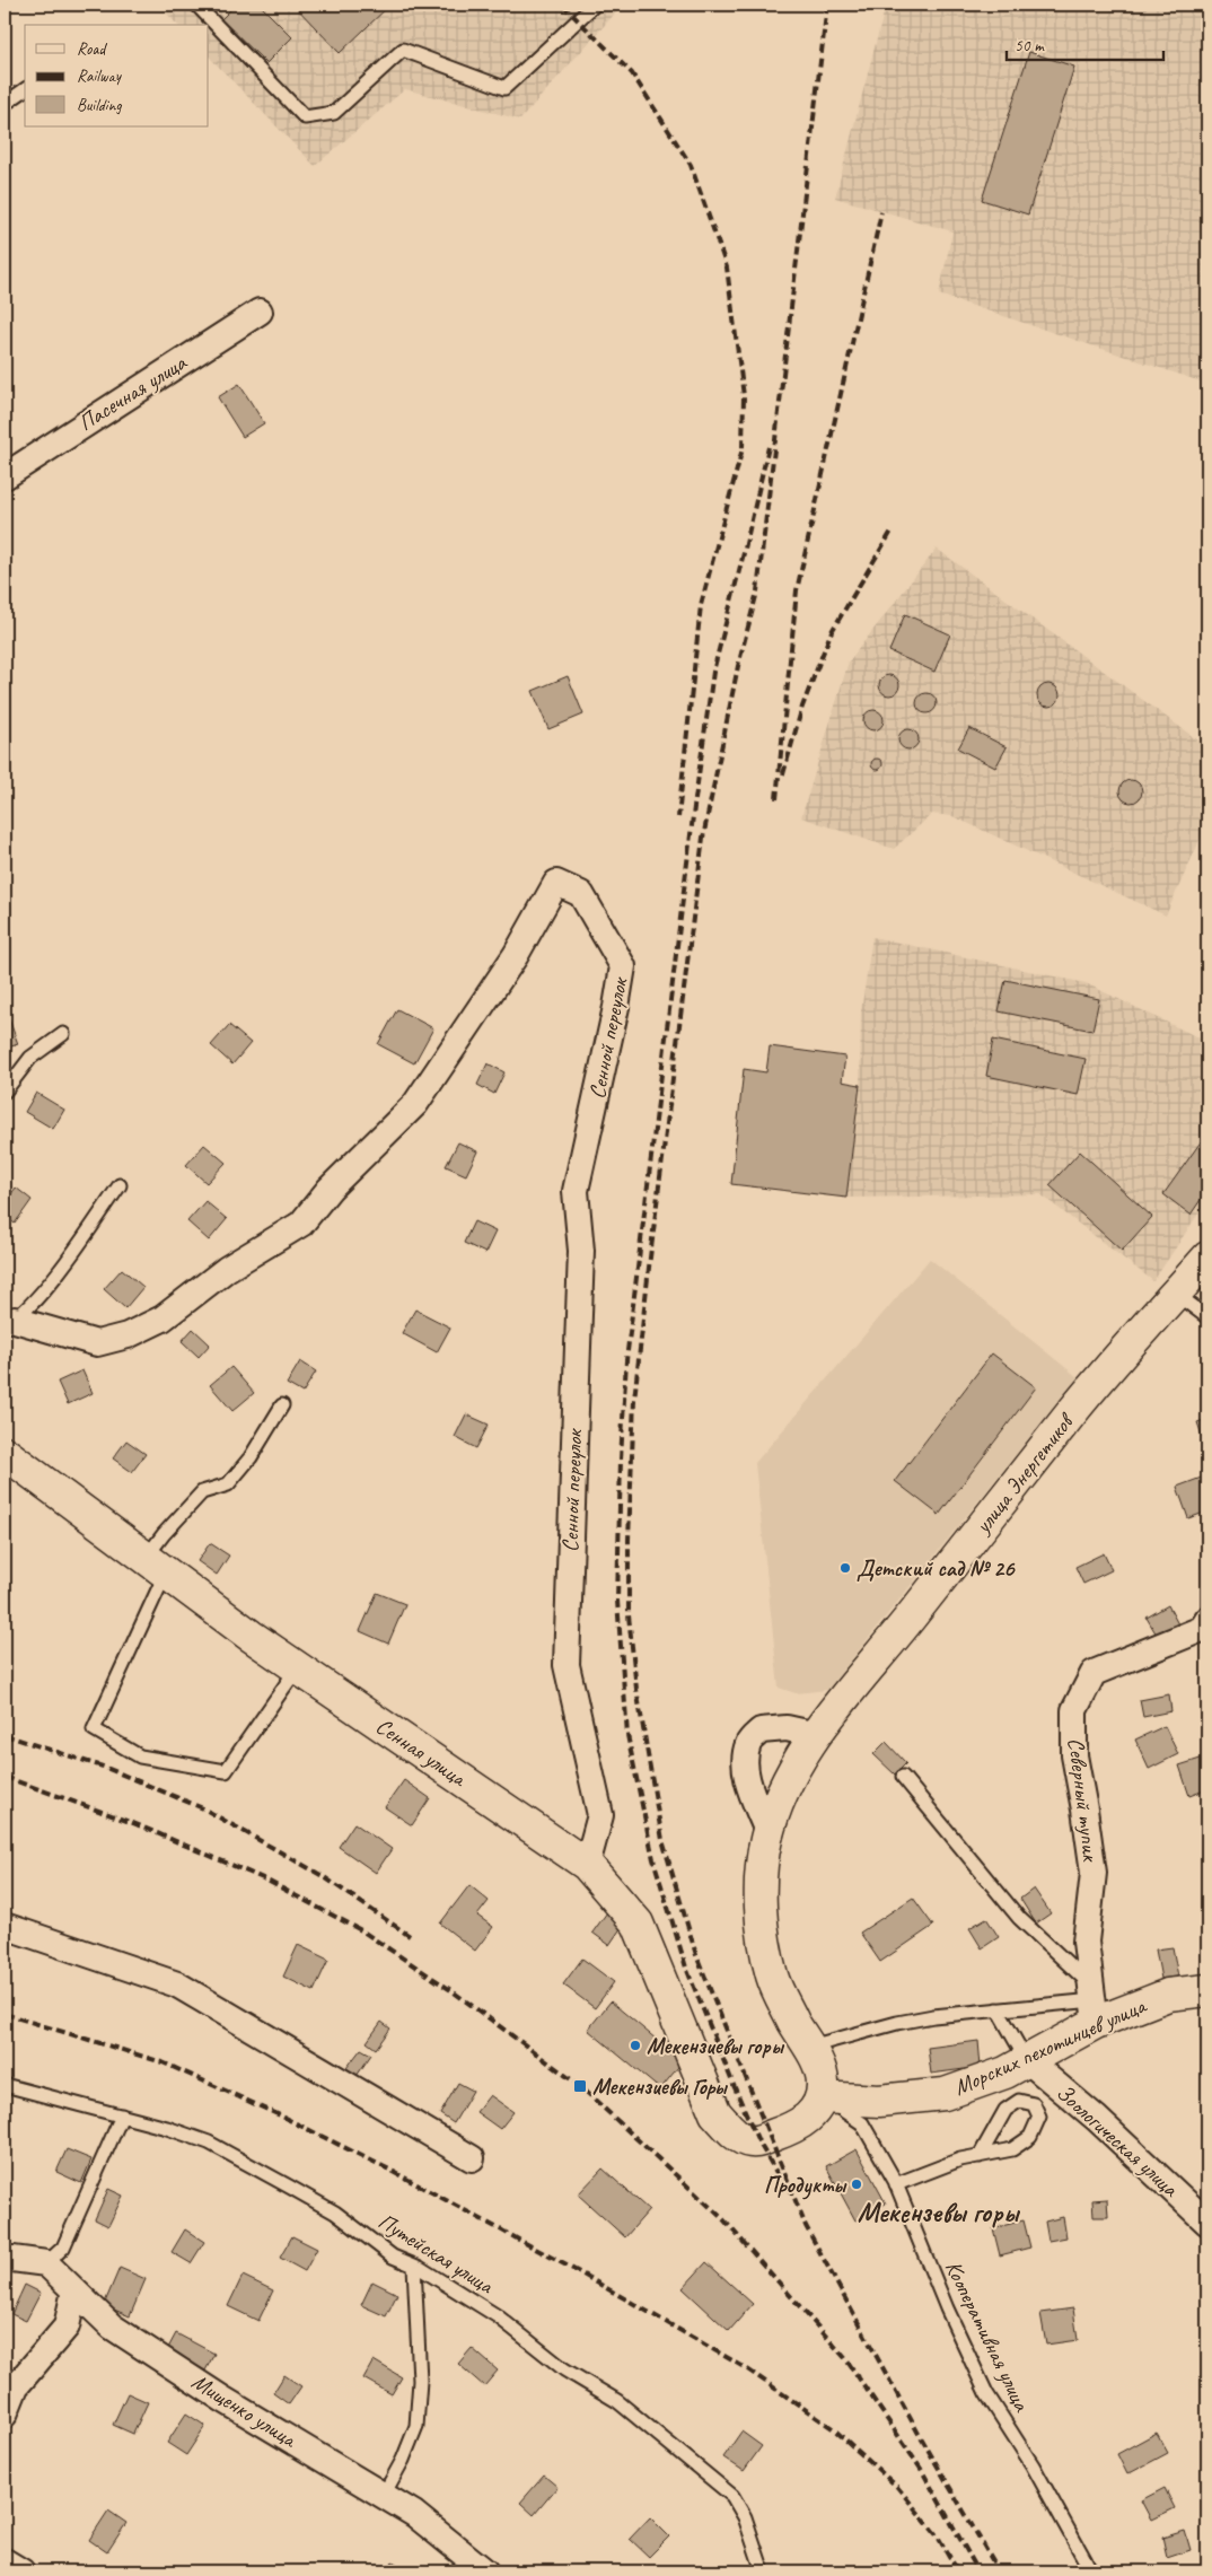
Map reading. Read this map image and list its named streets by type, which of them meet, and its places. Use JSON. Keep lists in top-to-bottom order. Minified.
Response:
{"streets":{"main road":["улица Энергетиков","Сенная улица","Морских пехотинцев улица"],"street":["Пасечная улица","Сенной переулок","Северный тупик","Зоологическая улица","Мищенко улица"],"lane":["Путейская улица","Кооперативная улица"]},"crossings":[["Сенной переулок","Сенная улица"],["улица Энергетиков","Сенная улица"],["улица Энергетиков","Морских пехотинцев улица"],["улица Энергетиков","Кооперативная улица"],["Сенная улица","Морских пехотинцев улица"],["Сенная улица","Кооперативная улица"],["Северный тупик","Морских пехотинцев улица"],["Морских пехотинцев улица","Зоологическая улица"],["Морских пехотинцев улица","Кооперативная улица"]],"districts":["Мекензевы горы"],"places":{"other":["Детский сад № 26","Мекензиевы горы","Продукты"],"transit":["Мекензиевы Горы"]},"legend":["Road","Railway","Building"],"scale_bar":"50 m"}
